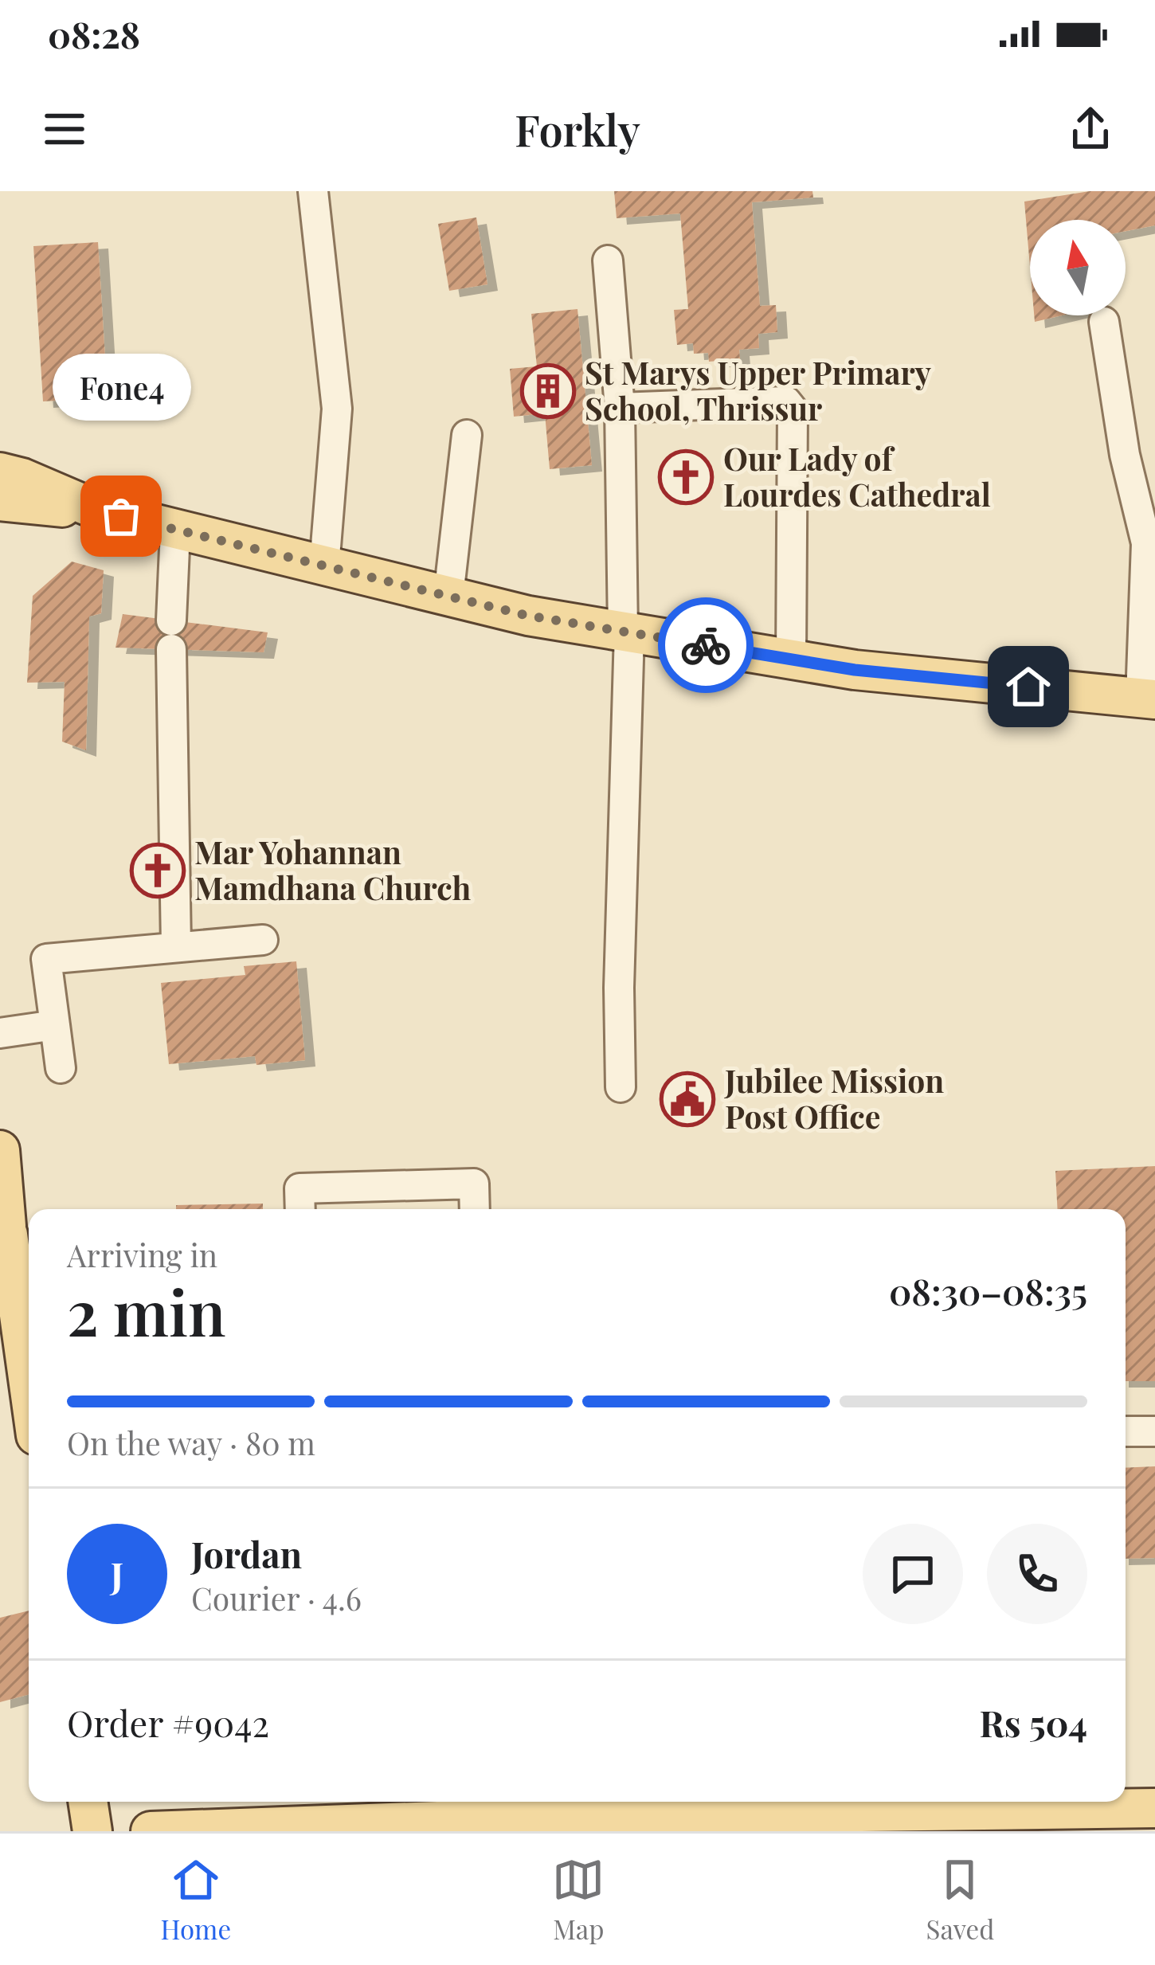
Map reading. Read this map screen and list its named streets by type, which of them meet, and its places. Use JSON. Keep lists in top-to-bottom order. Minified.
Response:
{"places":{"building":["St Marys Upper Primary School, Thrissur"],"church":["Our Lady of Lourdes Cathedral","Mar Yohannan Mamdhana Church"],"other":["Fone4"],"public building":["Jubilee Mission Post Office"]},"north":"top","page":{"status":"08:28","header":"Forkly","bubble":"Fone4","heading":["2 min","Arriving in","08:30–08:35"],"panel":["Jordan","Courier · 4.6","Order #9042","Rs 504"],"bar":"On the way · 80 m","round":"J","tabs":["Home","Map","Saved"]}}
